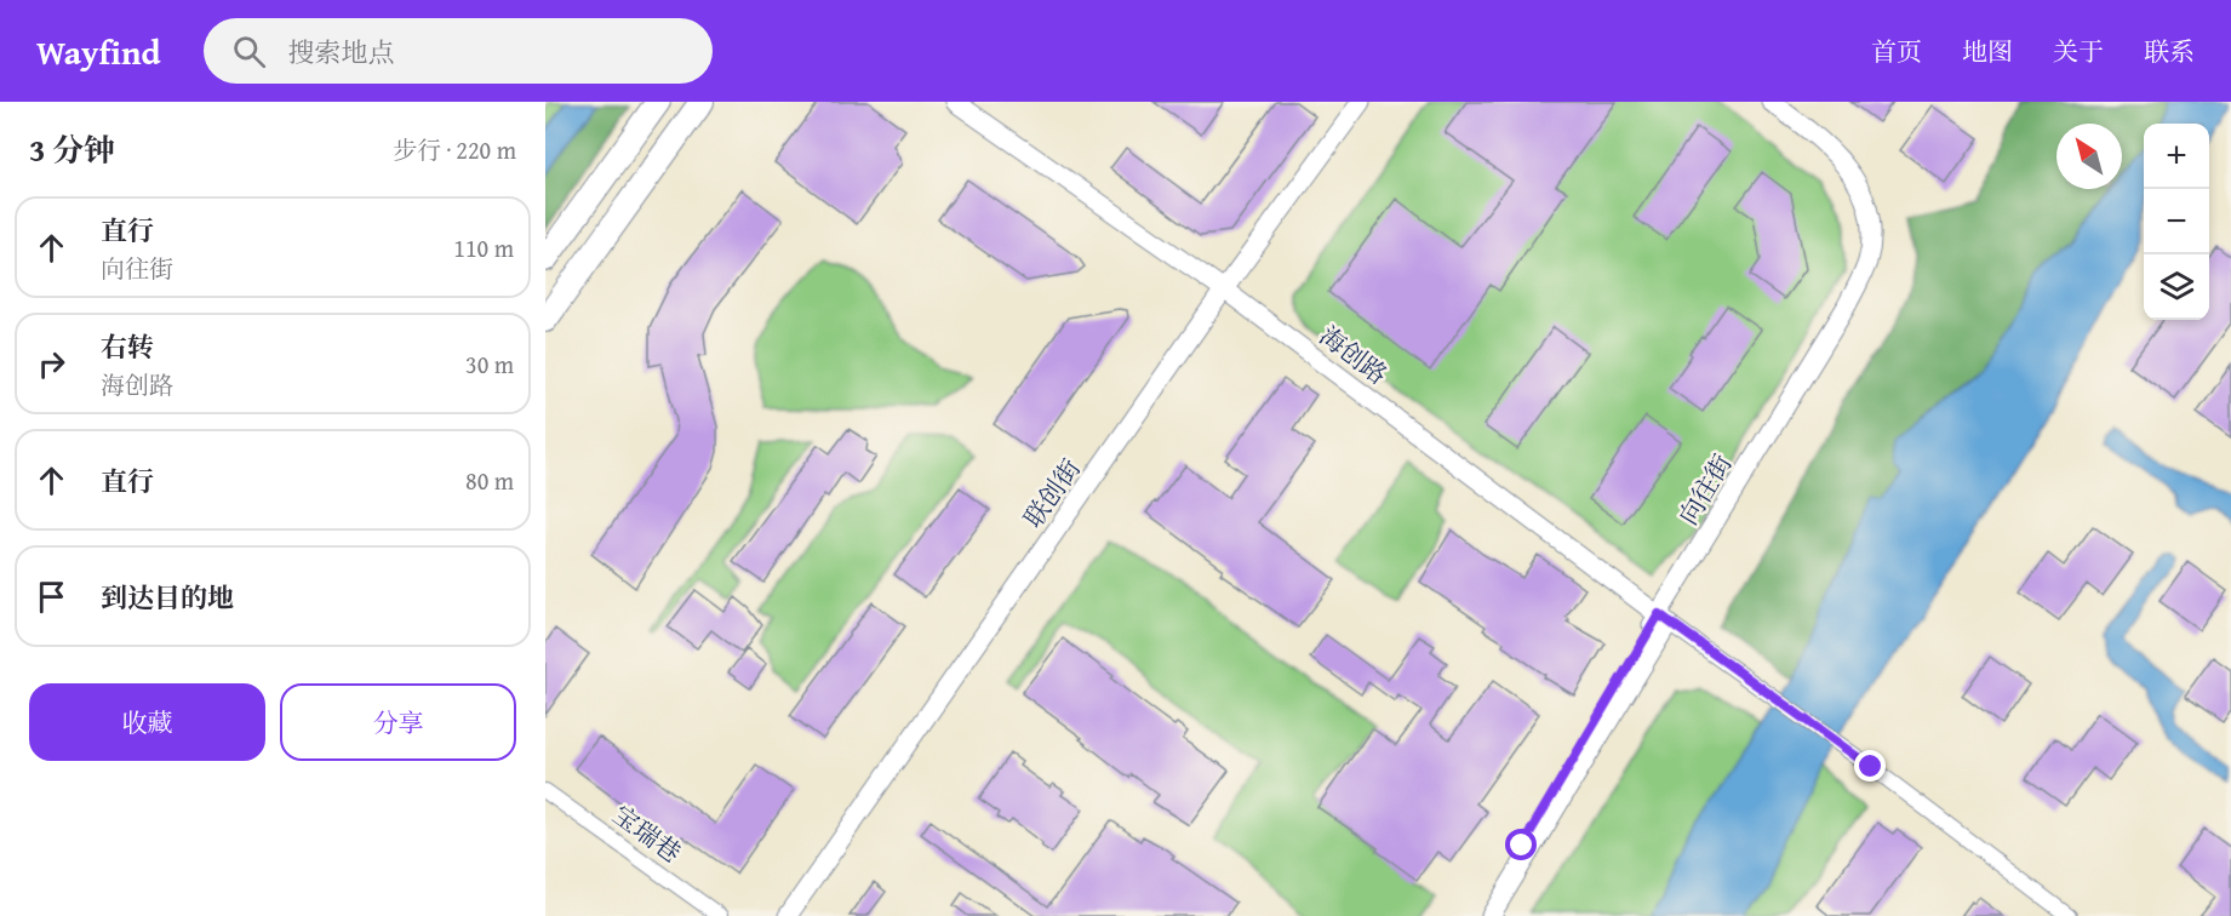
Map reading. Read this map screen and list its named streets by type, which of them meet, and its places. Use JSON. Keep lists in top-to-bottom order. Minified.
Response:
{"streets":{"street":["海创路","向往街","联创街","宝瑞巷"]},"crossings":[["海创路","向往街"],["海创路","联创街"]],"north":"top left","page":{"header":"Wayfind","search":"搜索地点","nav":["首页","地图","关于","联系"],"heading":["3 分钟","步行 · 220 m"],"map_buttons":["+","−"],"list":[["直行","向往街","110 m"],["右转","海创路","30 m"],["直行","80 m"],"到达目的地"],"buttons":["收藏","分享"]}}
